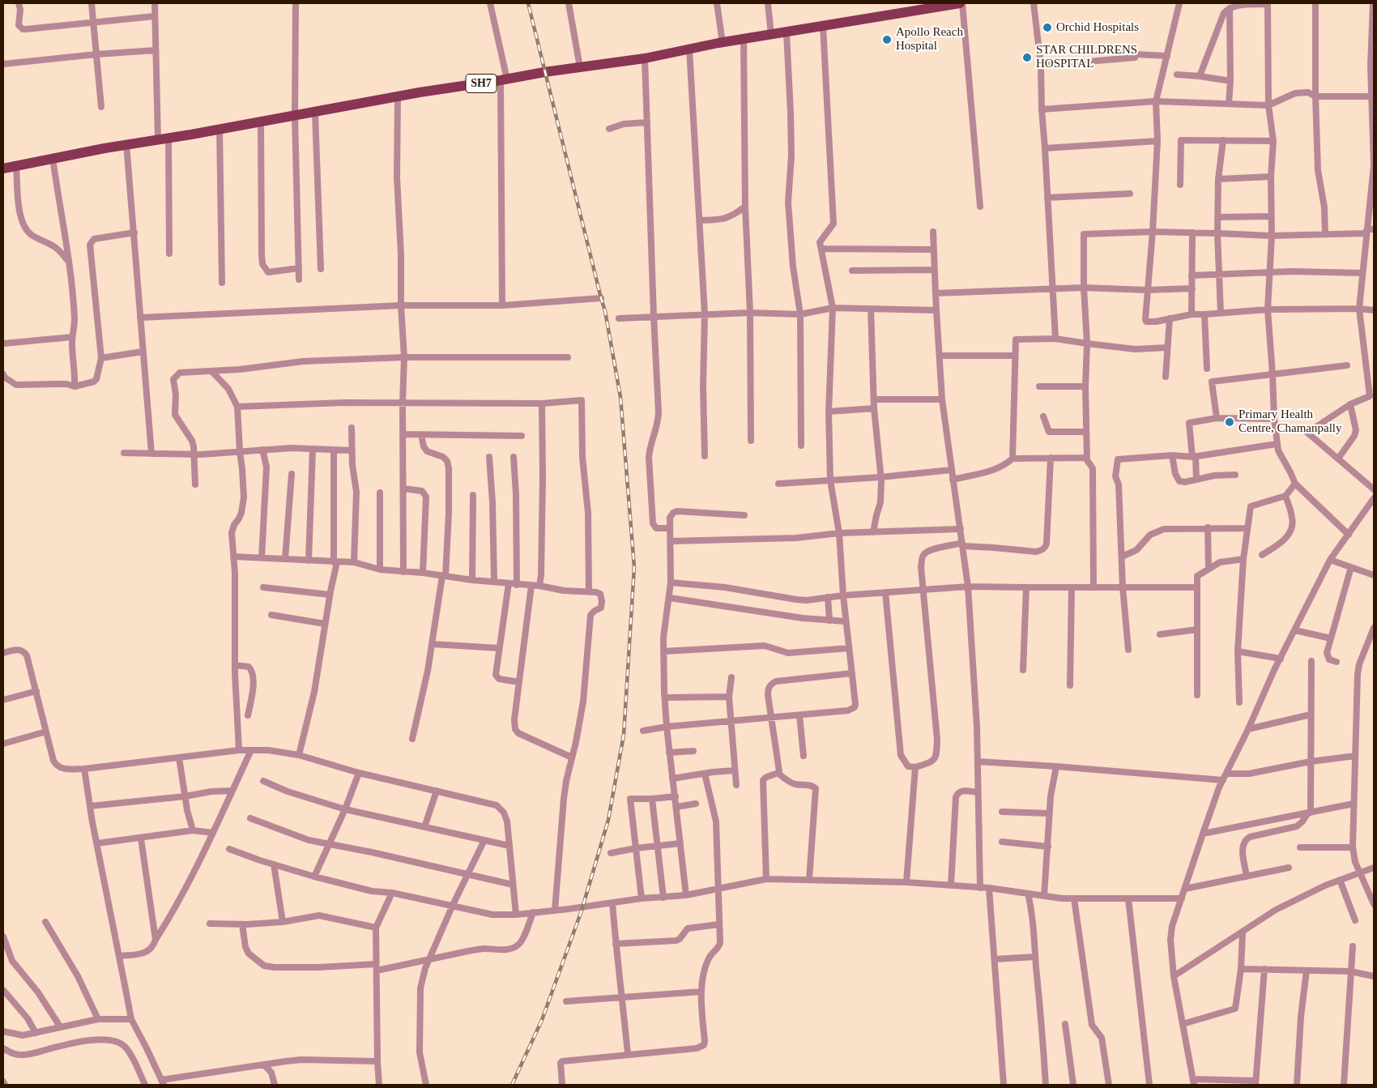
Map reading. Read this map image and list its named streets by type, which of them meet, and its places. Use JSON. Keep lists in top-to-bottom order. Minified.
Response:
{"streets":{"main road":["SH7"]},"places":["Orchid Hospitals","Apollo Reach Hospital","STAR CHILDRENS HOSPITAL","Primary Health Centre, Chamanpally"]}
